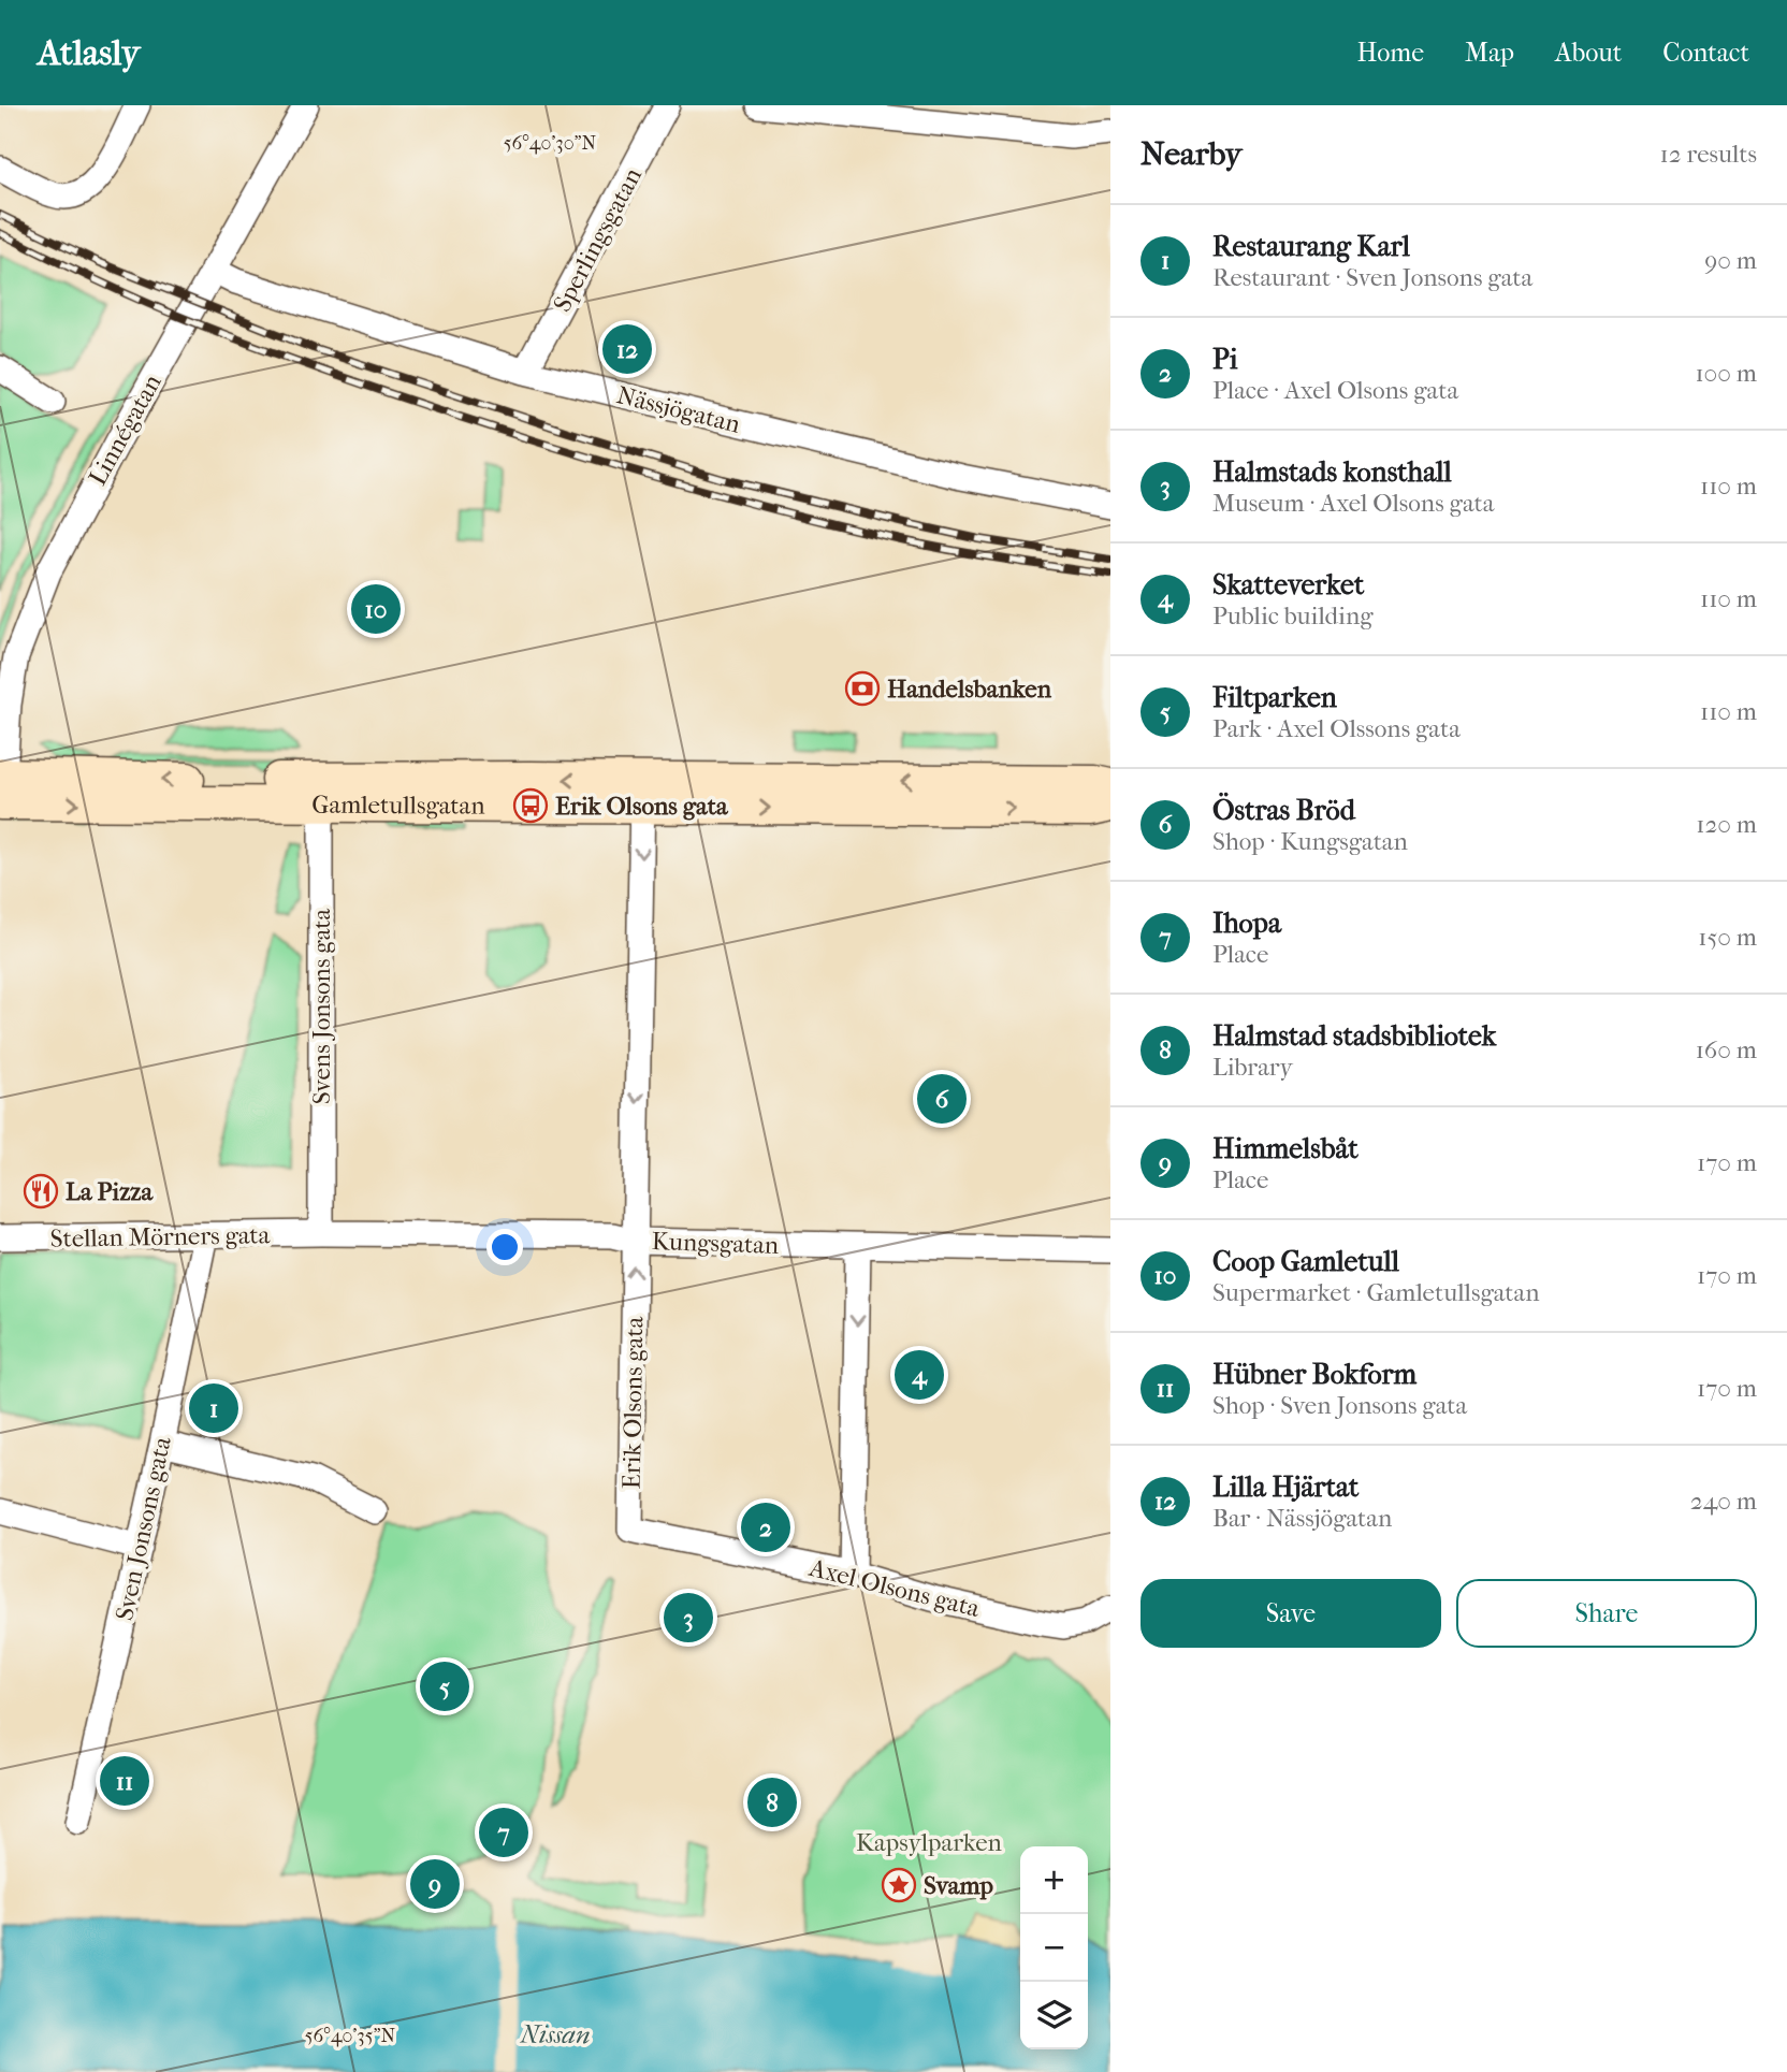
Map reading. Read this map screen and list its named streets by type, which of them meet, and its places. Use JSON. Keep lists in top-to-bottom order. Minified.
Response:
{"streets":{"street":["Sperlingsgatan","Nässjögatan","Linnégatan","Gamletullsgatan","Svens Jonsons gata","Stellan Mörners gata","Kungsgatan","Erik Olsons gata","Sven Jonsons gata","Axel Olsons gata"]},"crossings":[["Sperlingsgatan","Nässjögatan"],["Nässjögatan","Linnégatan"],["Linnégatan","Gamletullsgatan"],["Gamletullsgatan","Svens Jonsons gata"],["Gamletullsgatan","Erik Olsons gata"],["Svens Jonsons gata","Stellan Mörners gata"],["Svens Jonsons gata","Kungsgatan"],["Stellan Mörners gata","Kungsgatan"],["Stellan Mörners gata","Sven Jonsons gata"],["Kungsgatan","Erik Olsons gata"],["Erik Olsons gata","Axel Olsons gata"]],"water":["Nissan"],"parks":["Kapsylparken"],"places":{"bank":["Handelsbanken"],"bus stop":["Erik Olsons gata"],"restaurant":["La Pizza"],"place":["Svamp"]},"page":{"header":"Atlasly","nav":["Home","Map","About","Contact"],"heading":["Nearby","12 results"],"list":[{"mark":"1","name":"Restaurang Karl","note":"Restaurant · Sven Jonsons gata","value":"90 m"},{"mark":"2","name":"Pi","note":"Place · Axel Olsons gata","value":"100 m"},{"mark":"3","name":"Halmstads konsthall","note":"Museum · Axel Olsons gata","value":"110 m"},{"mark":"4","name":"Skatteverket","note":"Public building","value":"110 m"},{"mark":"5","name":"Filtparken","note":"Park · Axel Olssons gata","value":"110 m"},{"mark":"6","name":"Östras Bröd","note":"Shop · Kungsgatan","value":"120 m"},{"mark":"7","name":"Ihopa","note":"Place","value":"150 m"},{"mark":"8","name":"Halmstad stadsbibliotek","note":"Library","value":"160 m"},{"mark":"9","name":"Himmelsbåt","note":"Place","value":"170 m"},{"mark":"10","name":"Coop Gamletull","note":"Supermarket · Gamletullsgatan","value":"170 m"},{"mark":"11","name":"Hübner Bokform","note":"Shop · Sven Jonsons gata","value":"170 m"},{"mark":"12","name":"Lilla Hjärtat","note":"Bar · Nässjögatan","value":"240 m"}],"pins":["12","10","6","4","1","2","3","5","11","8","7","9"],"buttons":["Save","Share"],"map_buttons":["+","−"]},"coordinates":["56°40'30\"N","56°40'35\"N"]}
